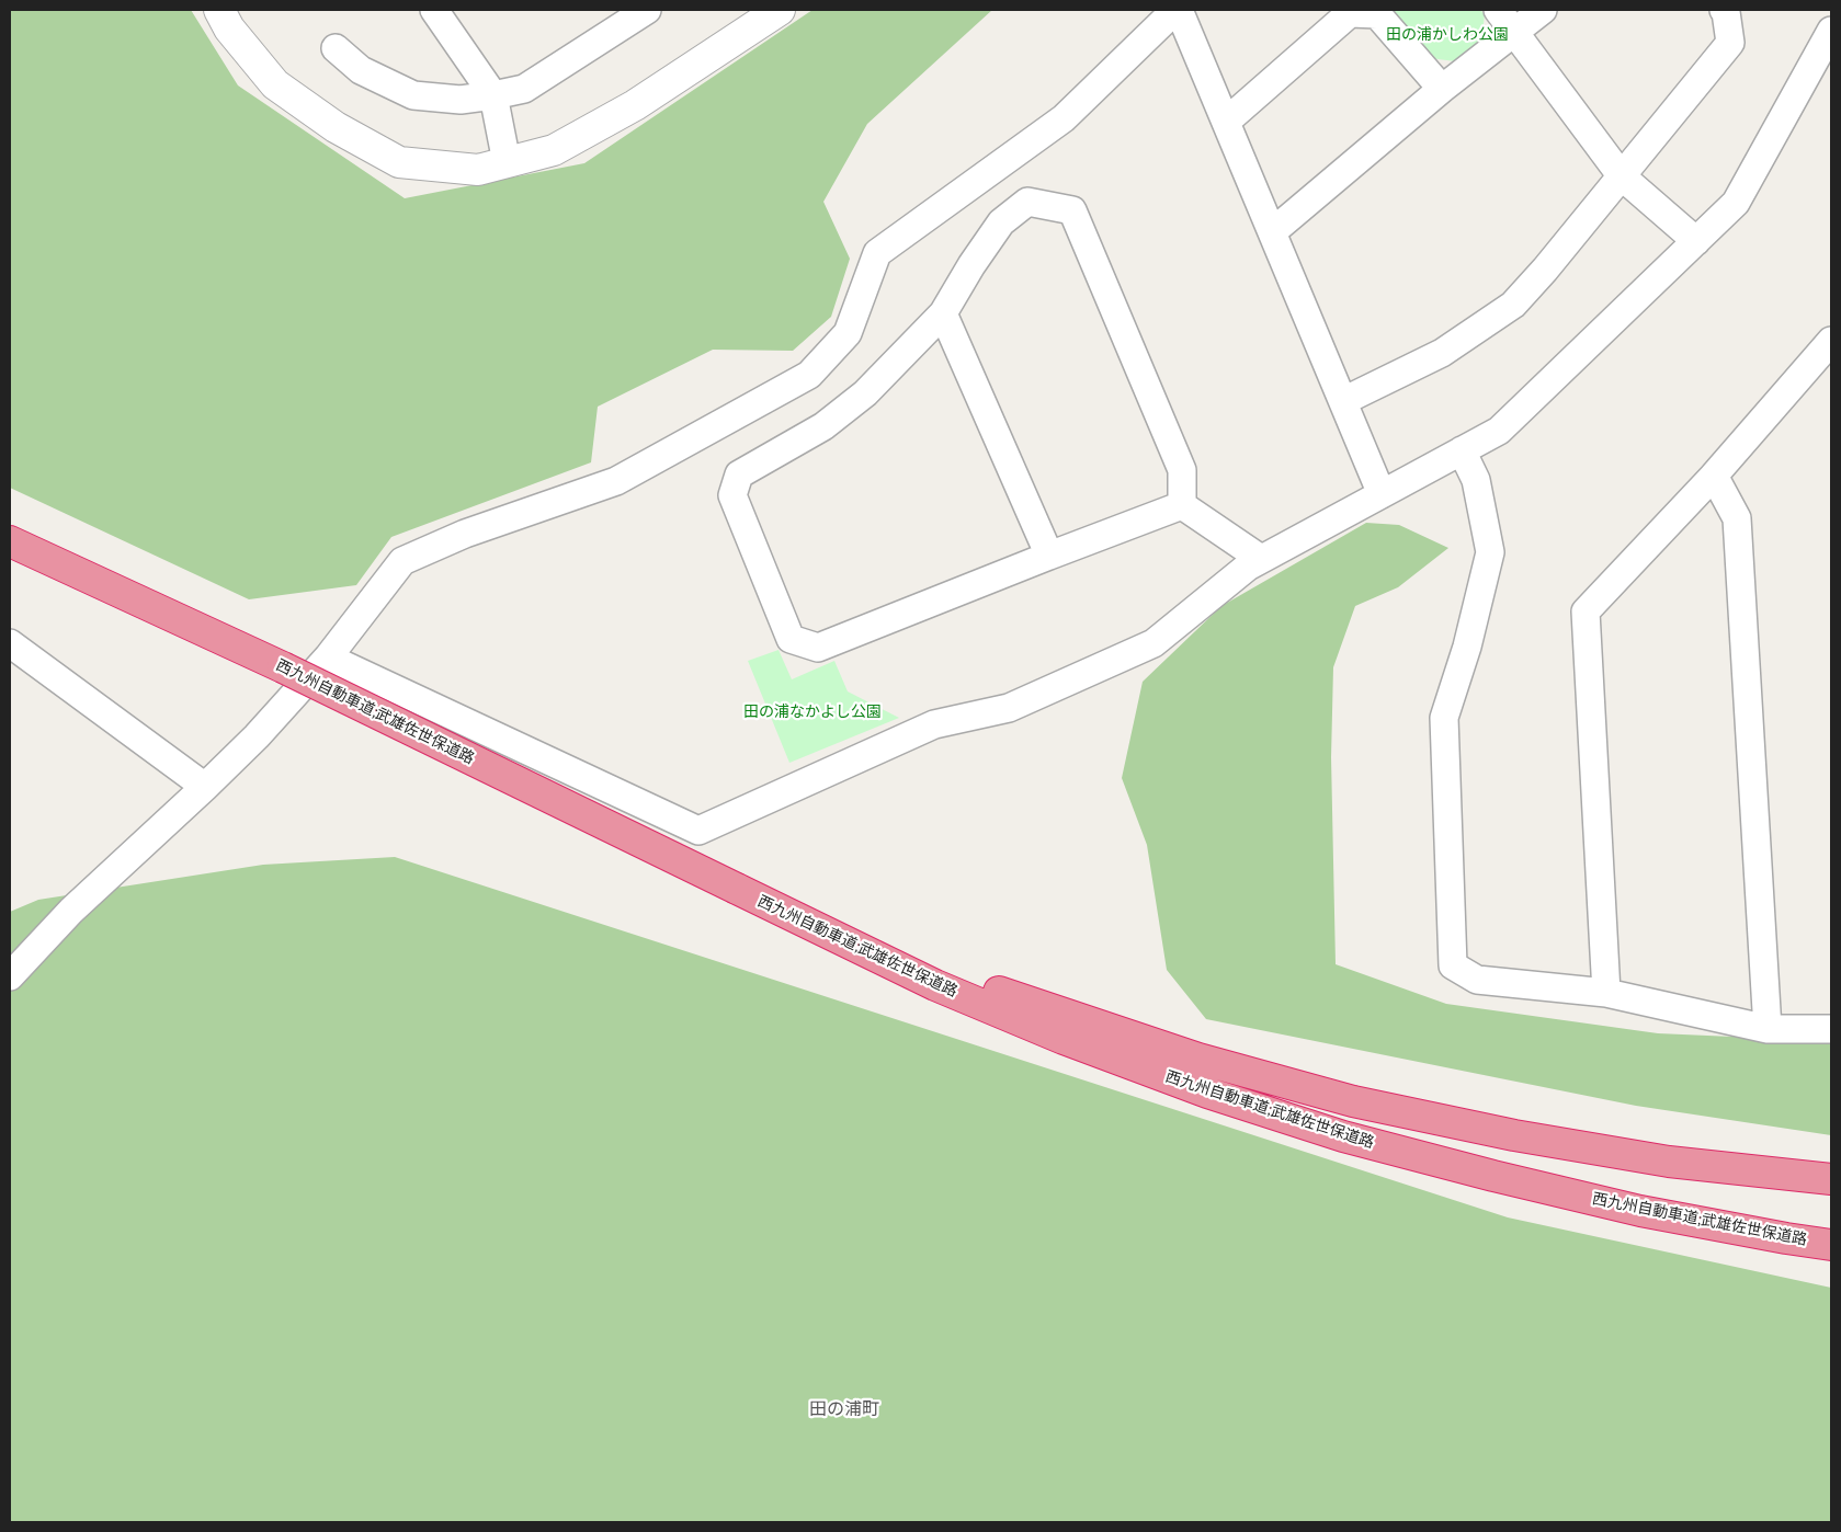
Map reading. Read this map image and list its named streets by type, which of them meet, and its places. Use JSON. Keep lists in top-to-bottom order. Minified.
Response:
{"streets":{"highway":["西九州自動車道;武雄佐世保道路"]},"districts":["田の浦町"],"parks":["田の浦かしわ公園","田の浦なかよし公園"]}
